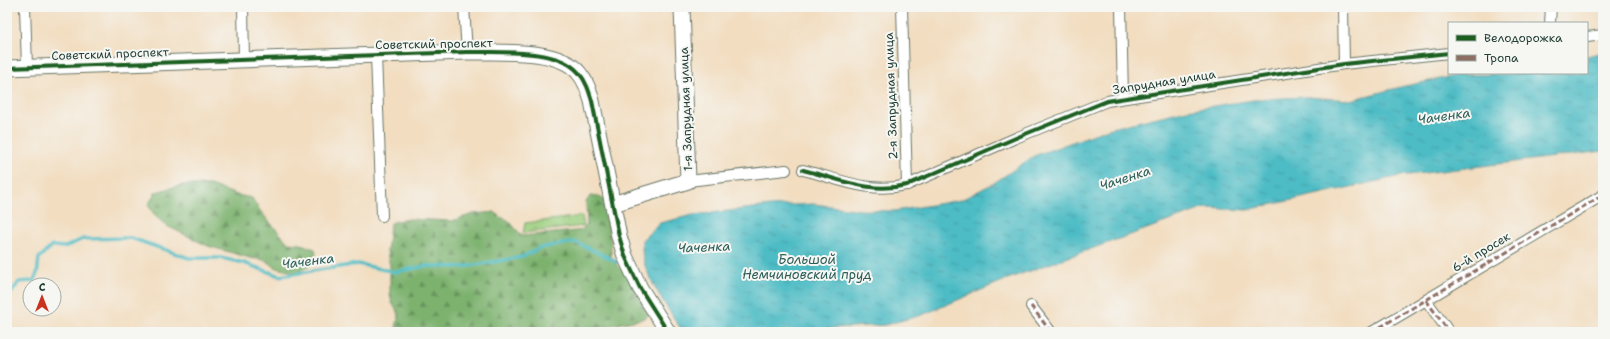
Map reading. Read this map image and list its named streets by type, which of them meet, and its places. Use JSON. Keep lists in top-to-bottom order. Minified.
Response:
{"streets":{"street":["Советский проспект","Запрудная улица","2-я Запрудная улица","1-я Запрудная улица","6-й просек"]},"crossings":[["Советский проспект","1-я Запрудная улица"],["Запрудная улица","2-я Запрудная улица"]],"water":["Чаченка","Большой Немчиновский пруд"],"legend":["Велодорожка","Тропа"],"north":"top"}
